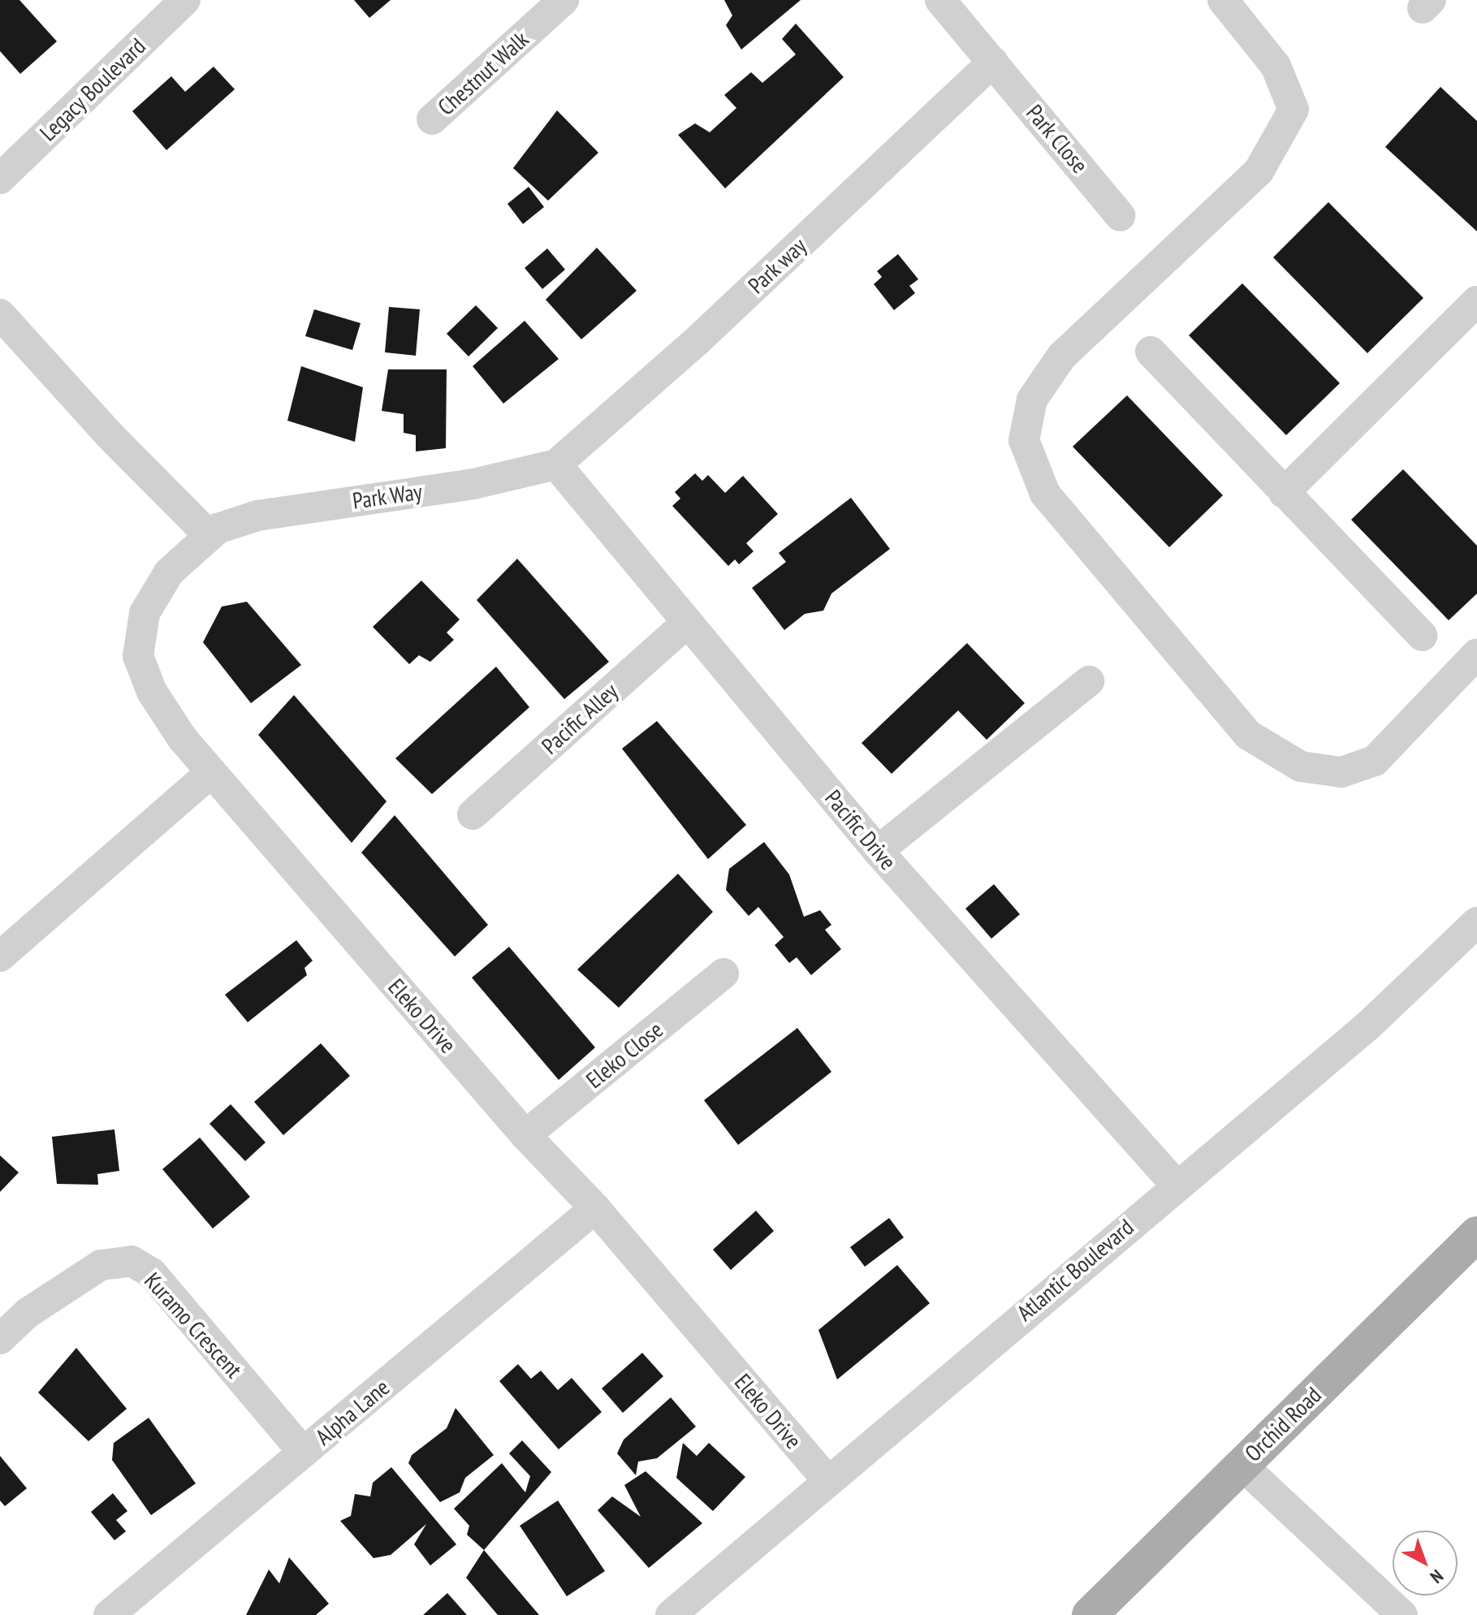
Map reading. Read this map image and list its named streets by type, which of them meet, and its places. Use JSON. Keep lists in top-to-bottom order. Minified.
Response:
{"streets":{"main road":["Orchid Road"],"street":["Chestnut Walk","Legacy Boulevard","Park Close","Park way","Park Way","Pacific Alley","Pacific Drive","Eleko Drive","Eleko Close","Atlantic Boulevard","Kuramo Crescent","Alpha Lane"]},"crossings":[["Park Close","Park way"],["Park way","Park Way"],["Park way","Pacific Drive"],["Park Way","Pacific Drive"],["Park Way","Eleko Drive"],["Pacific Alley","Pacific Drive"],["Pacific Drive","Atlantic Boulevard"],["Eleko Drive","Eleko Close"],["Eleko Drive","Atlantic Boulevard"],["Eleko Drive","Alpha Lane"],["Kuramo Crescent","Alpha Lane"]],"north":"bottom right"}
